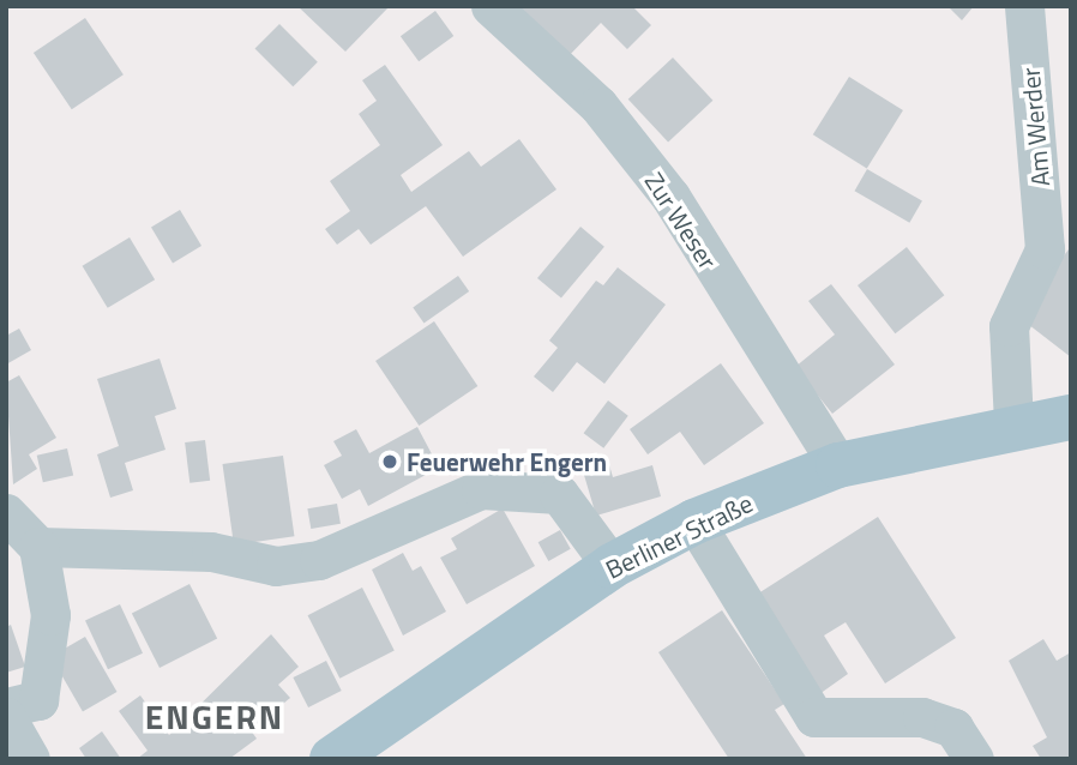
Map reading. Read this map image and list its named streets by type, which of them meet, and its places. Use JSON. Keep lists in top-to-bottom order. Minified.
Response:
{"streets":{"main road":["Berliner Straße"],"street":["Am Werder","Zur Weser"]},"crossings":[["Am Werder","Berliner Straße"],["Zur Weser","Berliner Straße"]],"districts":["ENGERN"],"places":["Feuerwehr Engern"]}
